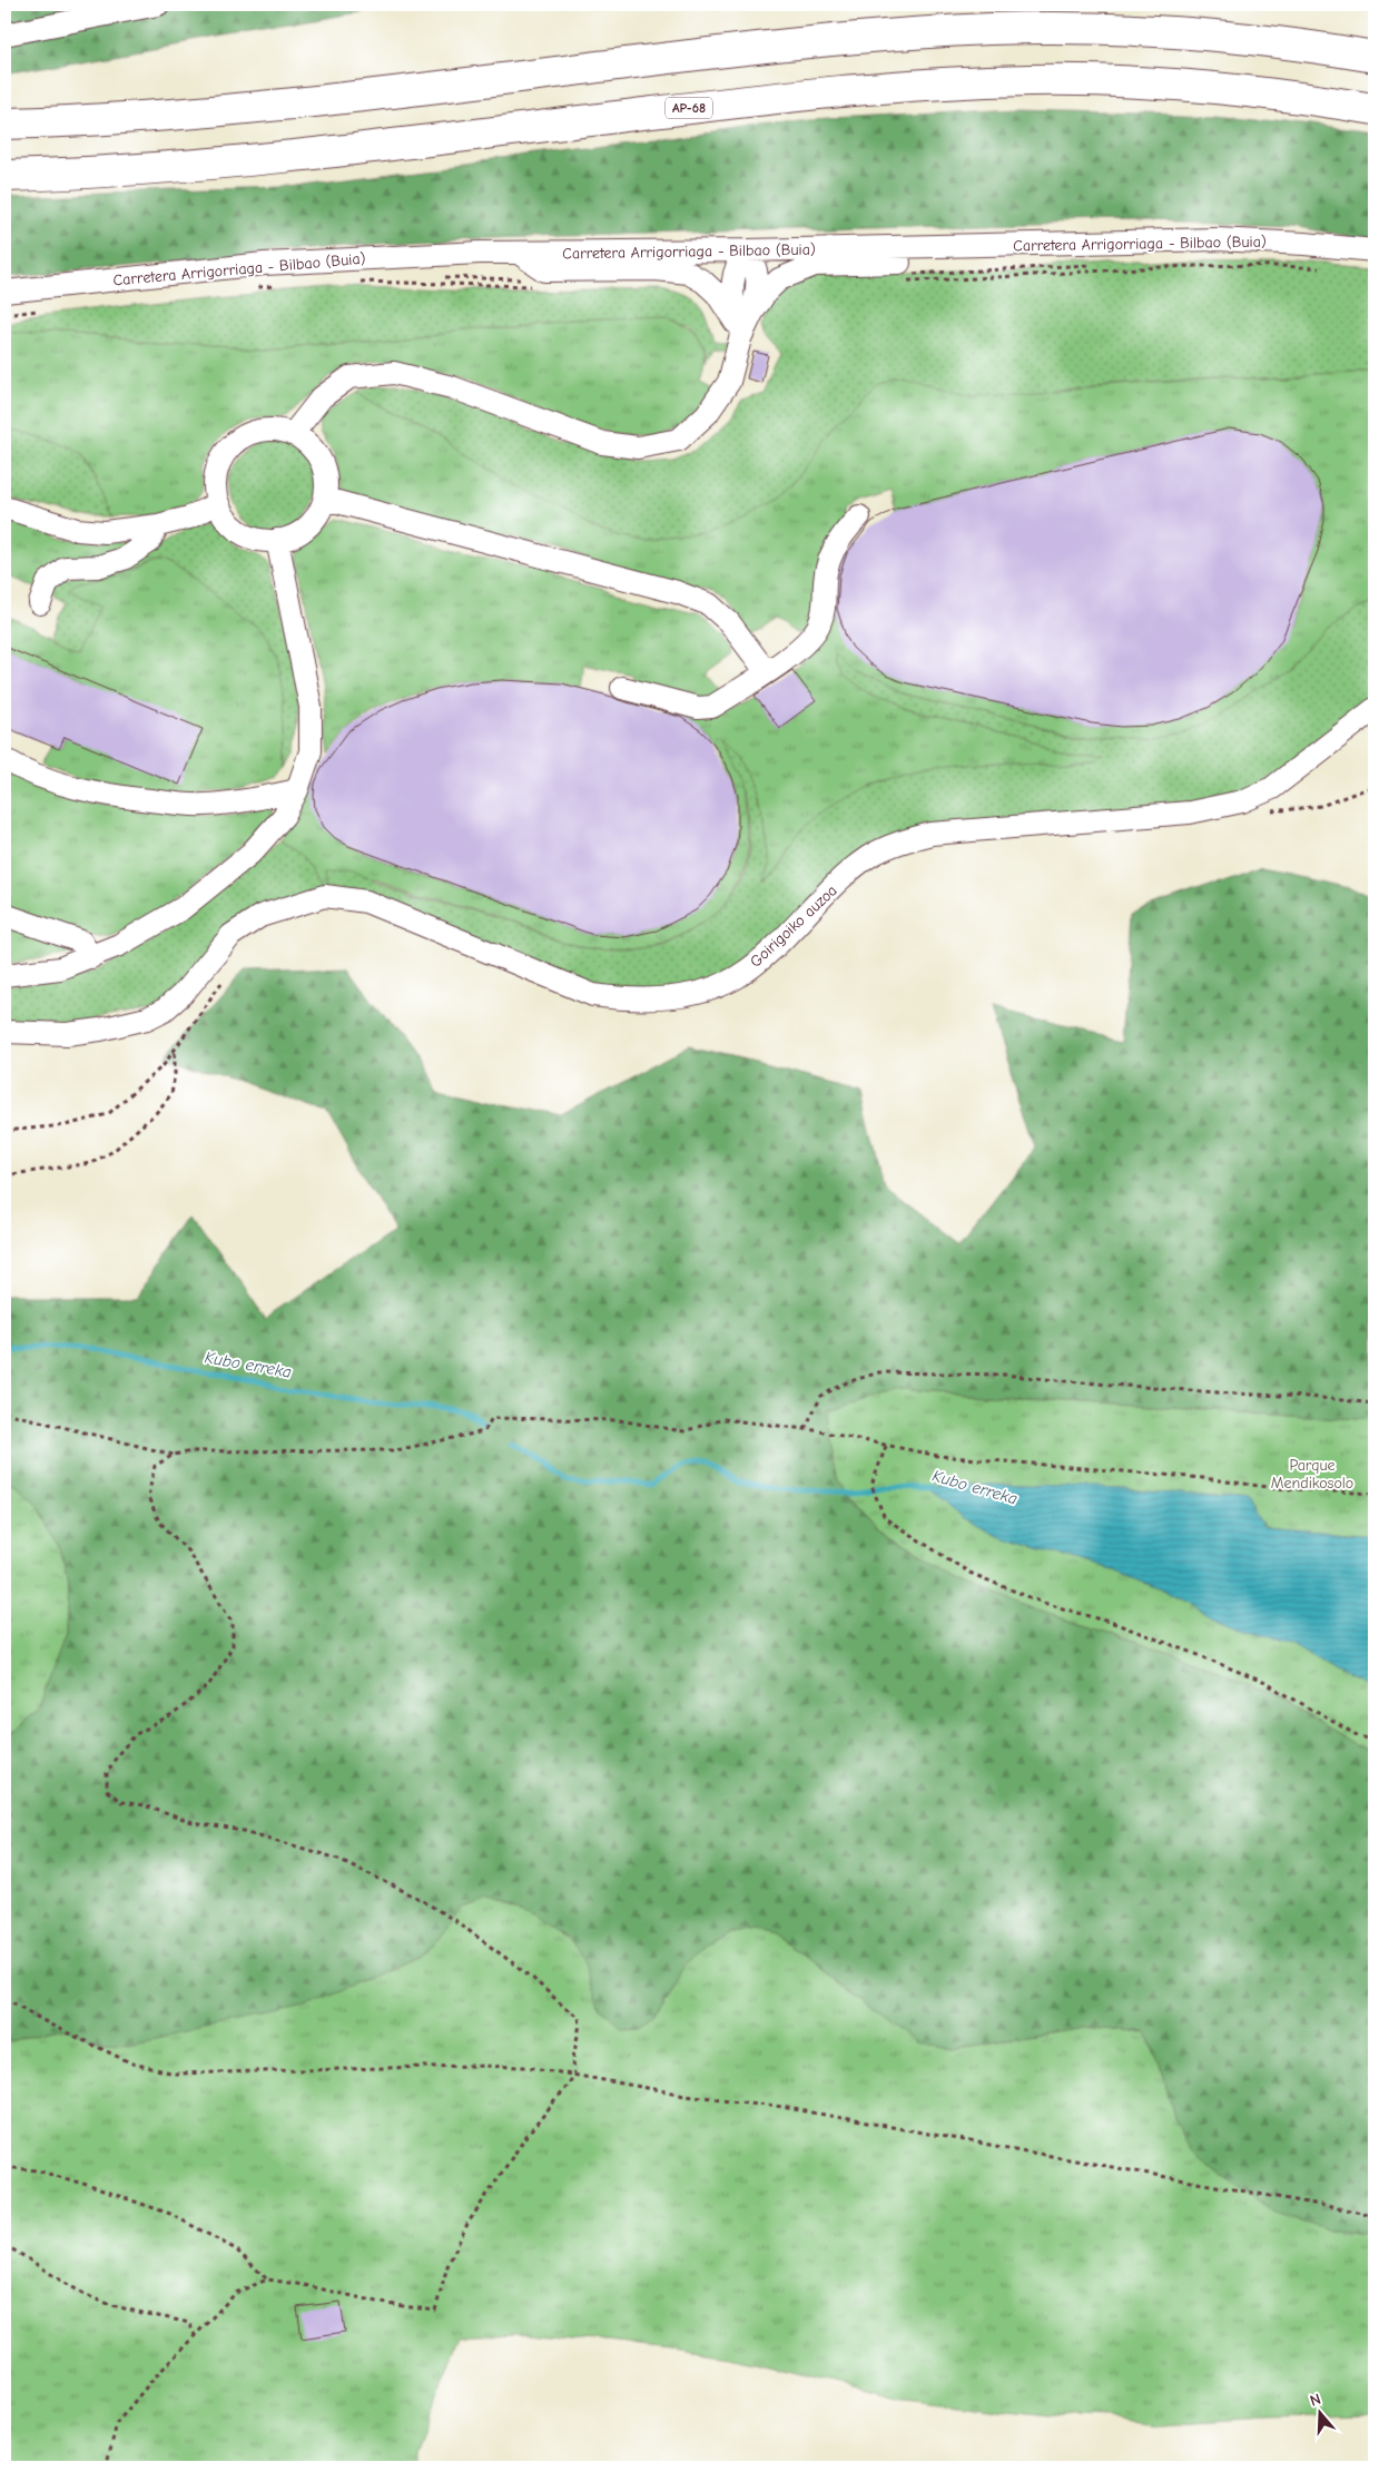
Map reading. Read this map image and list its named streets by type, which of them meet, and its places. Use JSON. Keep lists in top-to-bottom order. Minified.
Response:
{"streets":{"highway":["AP-68"],"street":["Carretera Arrigorriaga - Bilbao (Buia)","Goirigoiko auzoa"]},"water":["Kubo erreka"],"parks":["Parque Mendikosolo"],"north":"top"}
